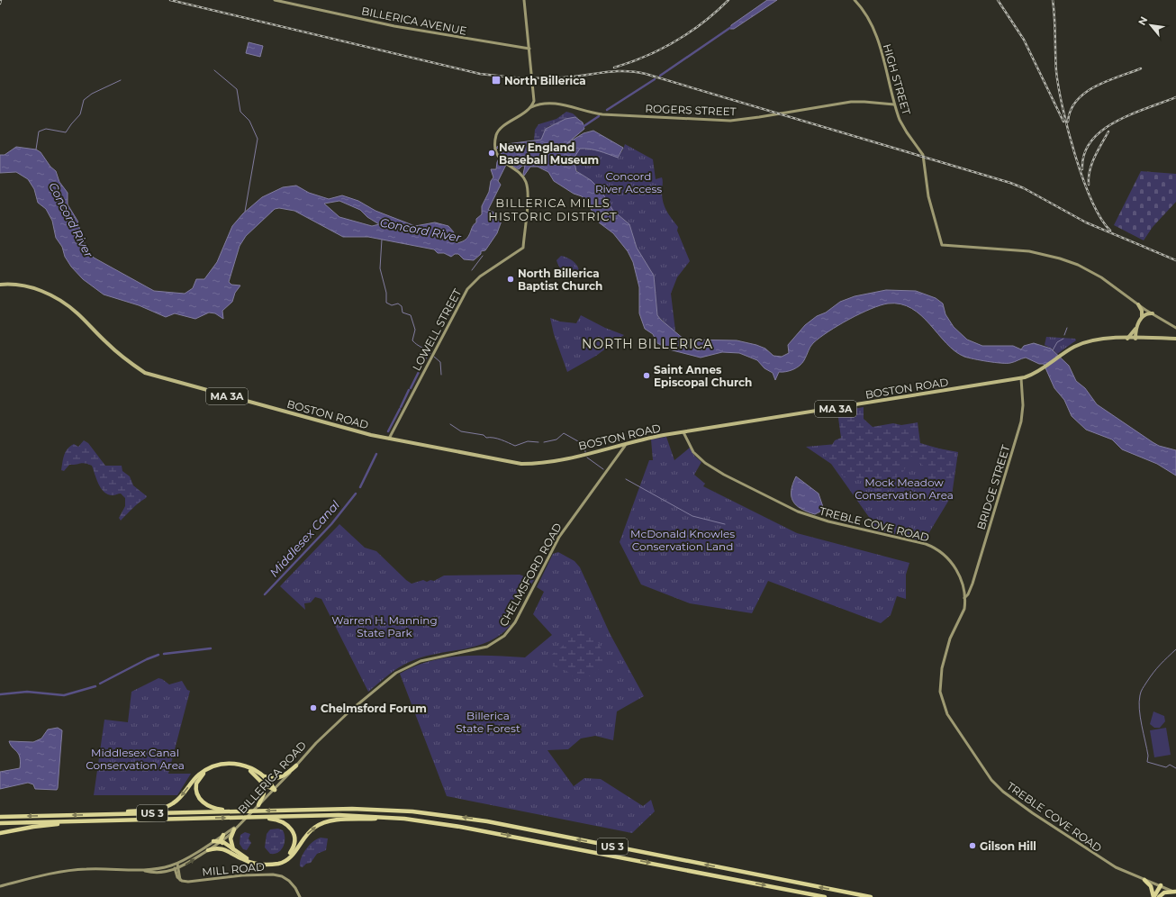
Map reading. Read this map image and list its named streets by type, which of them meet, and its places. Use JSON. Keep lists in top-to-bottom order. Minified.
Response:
{"streets":{"highway":["US 3"],"main road":["BILLERICA AVENUE","HIGH STREET","ROGERS STREET","LOWELL STREET","BOSTON ROAD","MA 3A","BRIDGE STREET","TREBLE COVE ROAD","CHELMSFORD ROAD","BILLERICA ROAD","MILL ROAD"]},"crossings":[["HIGH STREET","ROGERS STREET"],["ROGERS STREET","LOWELL STREET"],["LOWELL STREET","BOSTON ROAD"],["BOSTON ROAD","BRIDGE STREET"],["BOSTON ROAD","TREBLE COVE ROAD"],["BOSTON ROAD","CHELMSFORD ROAD"],["BRIDGE STREET","TREBLE COVE ROAD"],["CHELMSFORD ROAD","BILLERICA ROAD"],["BILLERICA ROAD","MILL ROAD"]],"districts":["BILLERICA MILLS HISTORIC DISTRICT","NORTH BILLERICA"],"water":["Concord River","Middlesex Canal"],"parks":["Concord River Access","Mock Meadow Conservation Area","McDonald Knowles Conservation Land","Warren H. Manning State Park","Billerica State Forest","Middlesex Canal Conservation Area"],"places":{"transit":["North Billerica"],"other":["New England Baseball Museum","North Billerica Baptist Church","Saint Annes Episcopal Church","Chelmsford Forum","Gilson Hill"]},"north":"top left"}
